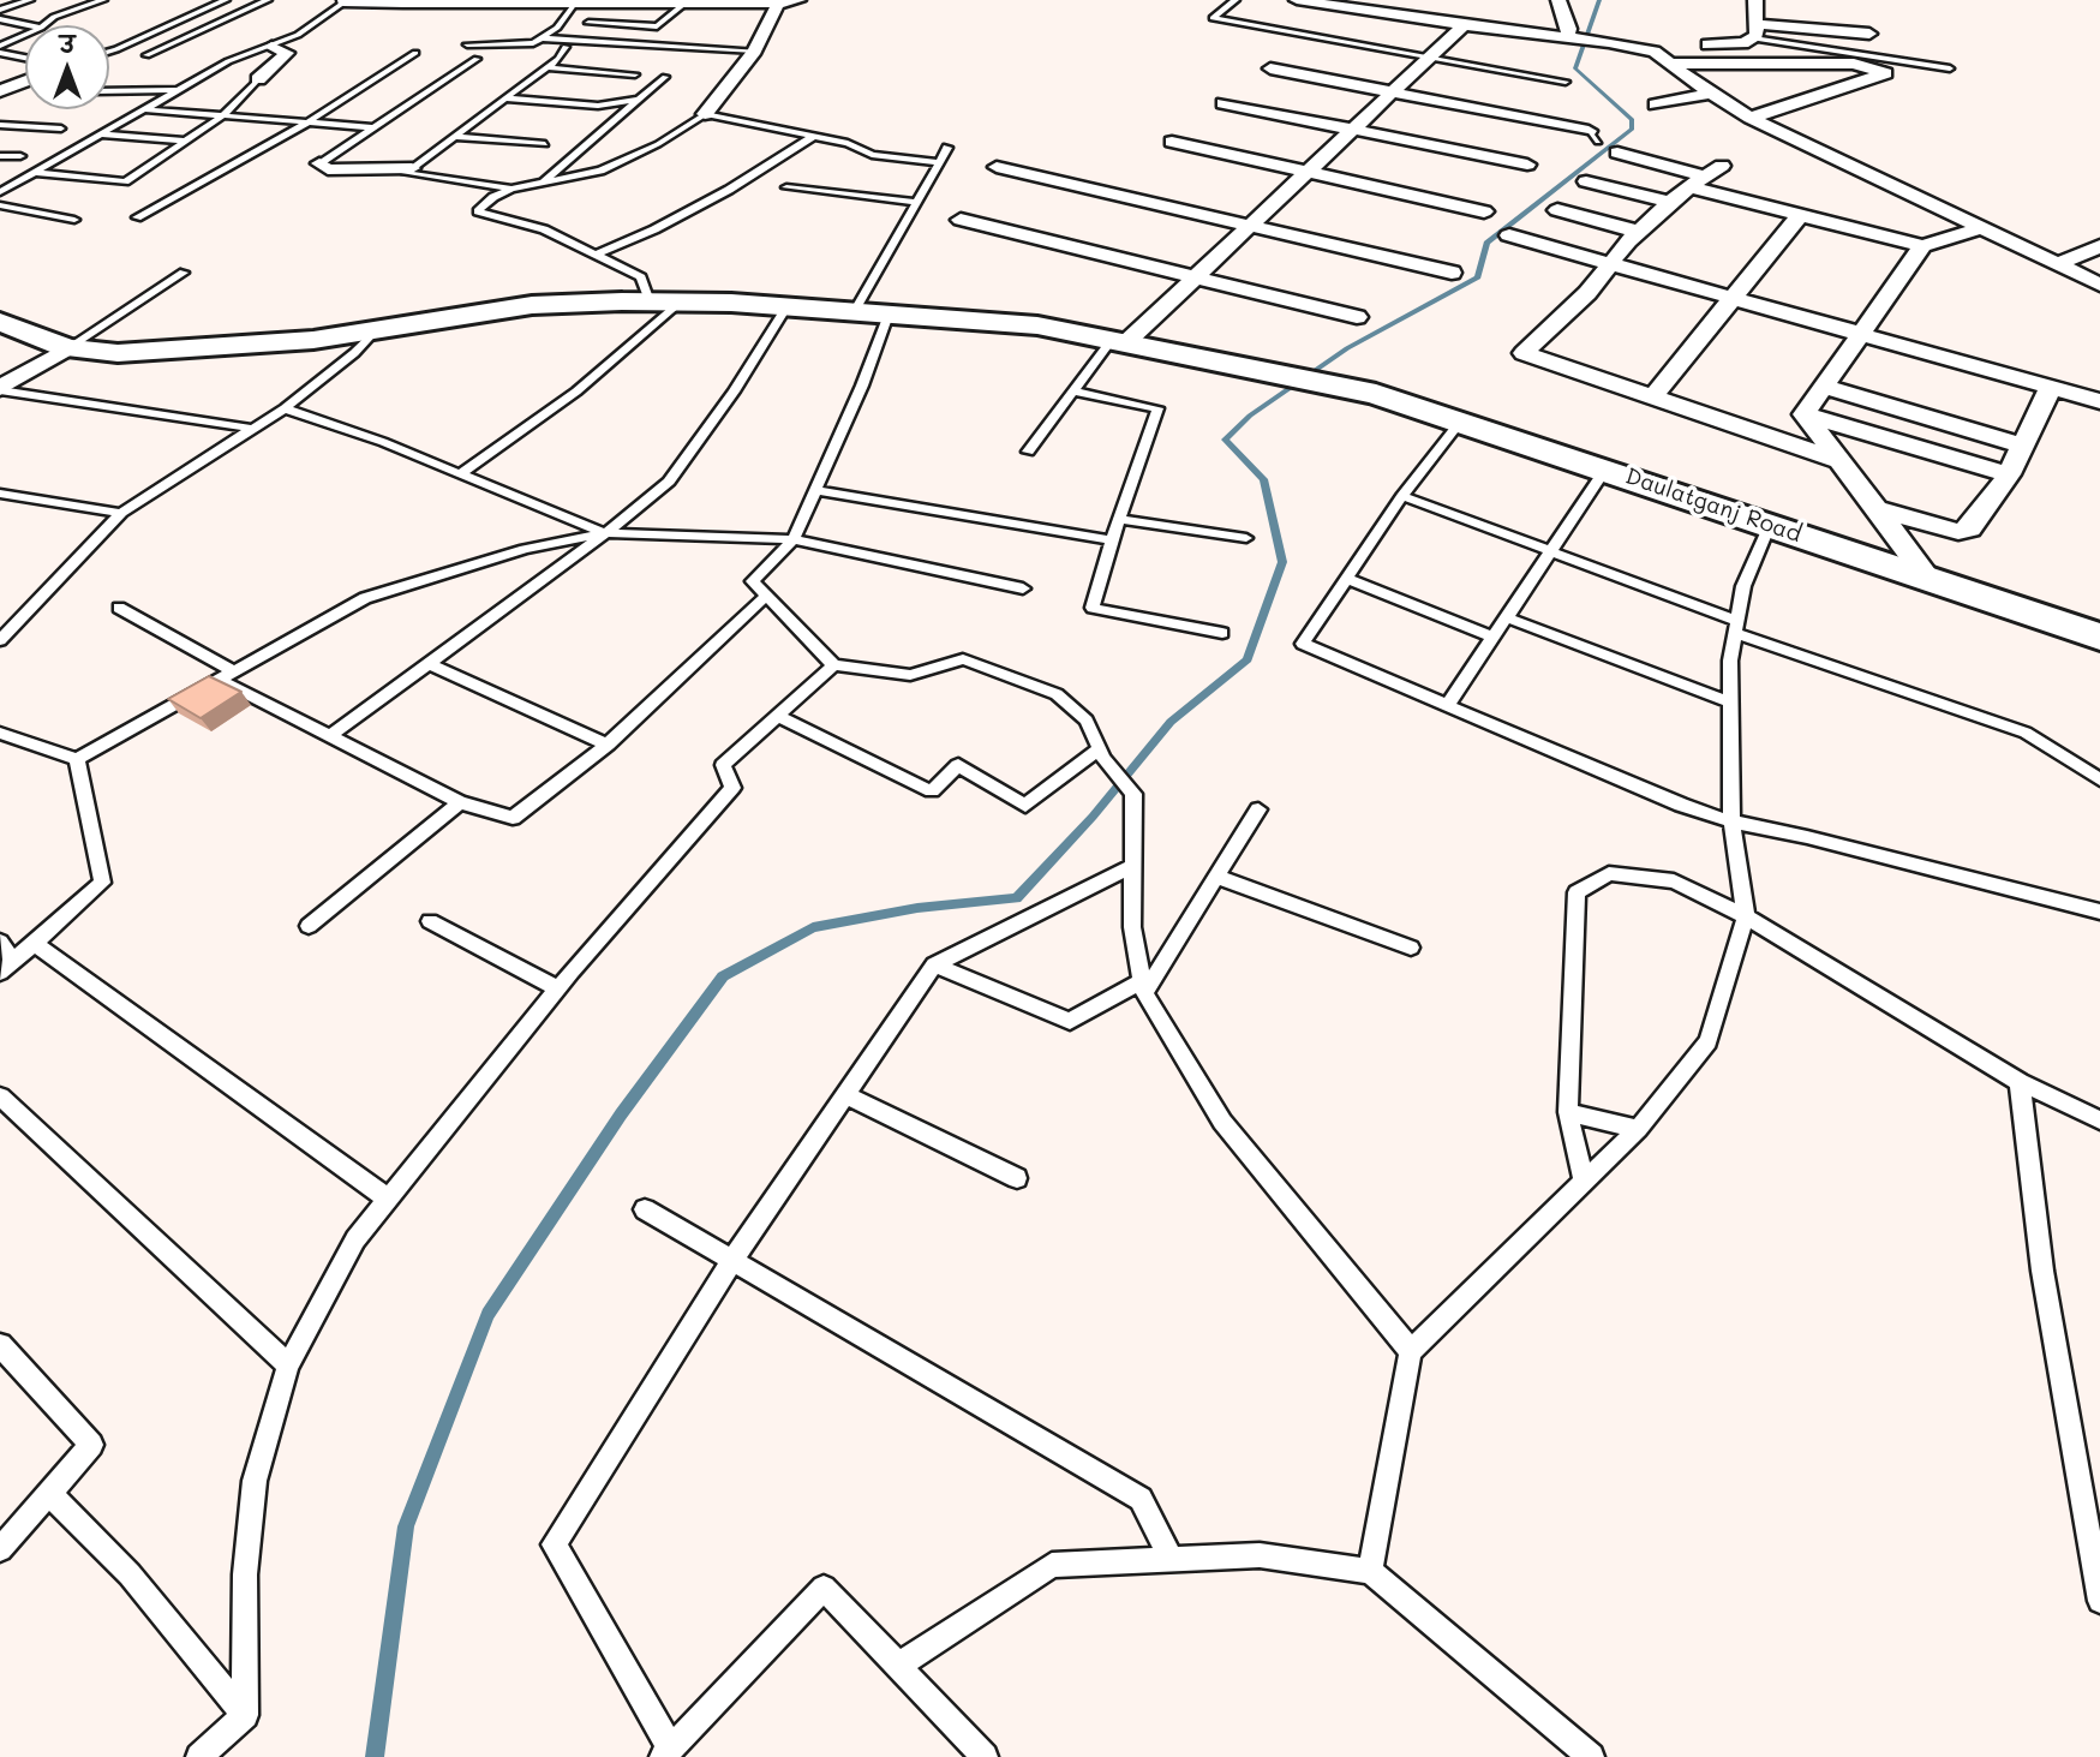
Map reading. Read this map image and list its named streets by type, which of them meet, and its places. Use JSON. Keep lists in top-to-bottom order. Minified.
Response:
{"streets":{"street":["Daulatganj Road"]},"north":"top"}
